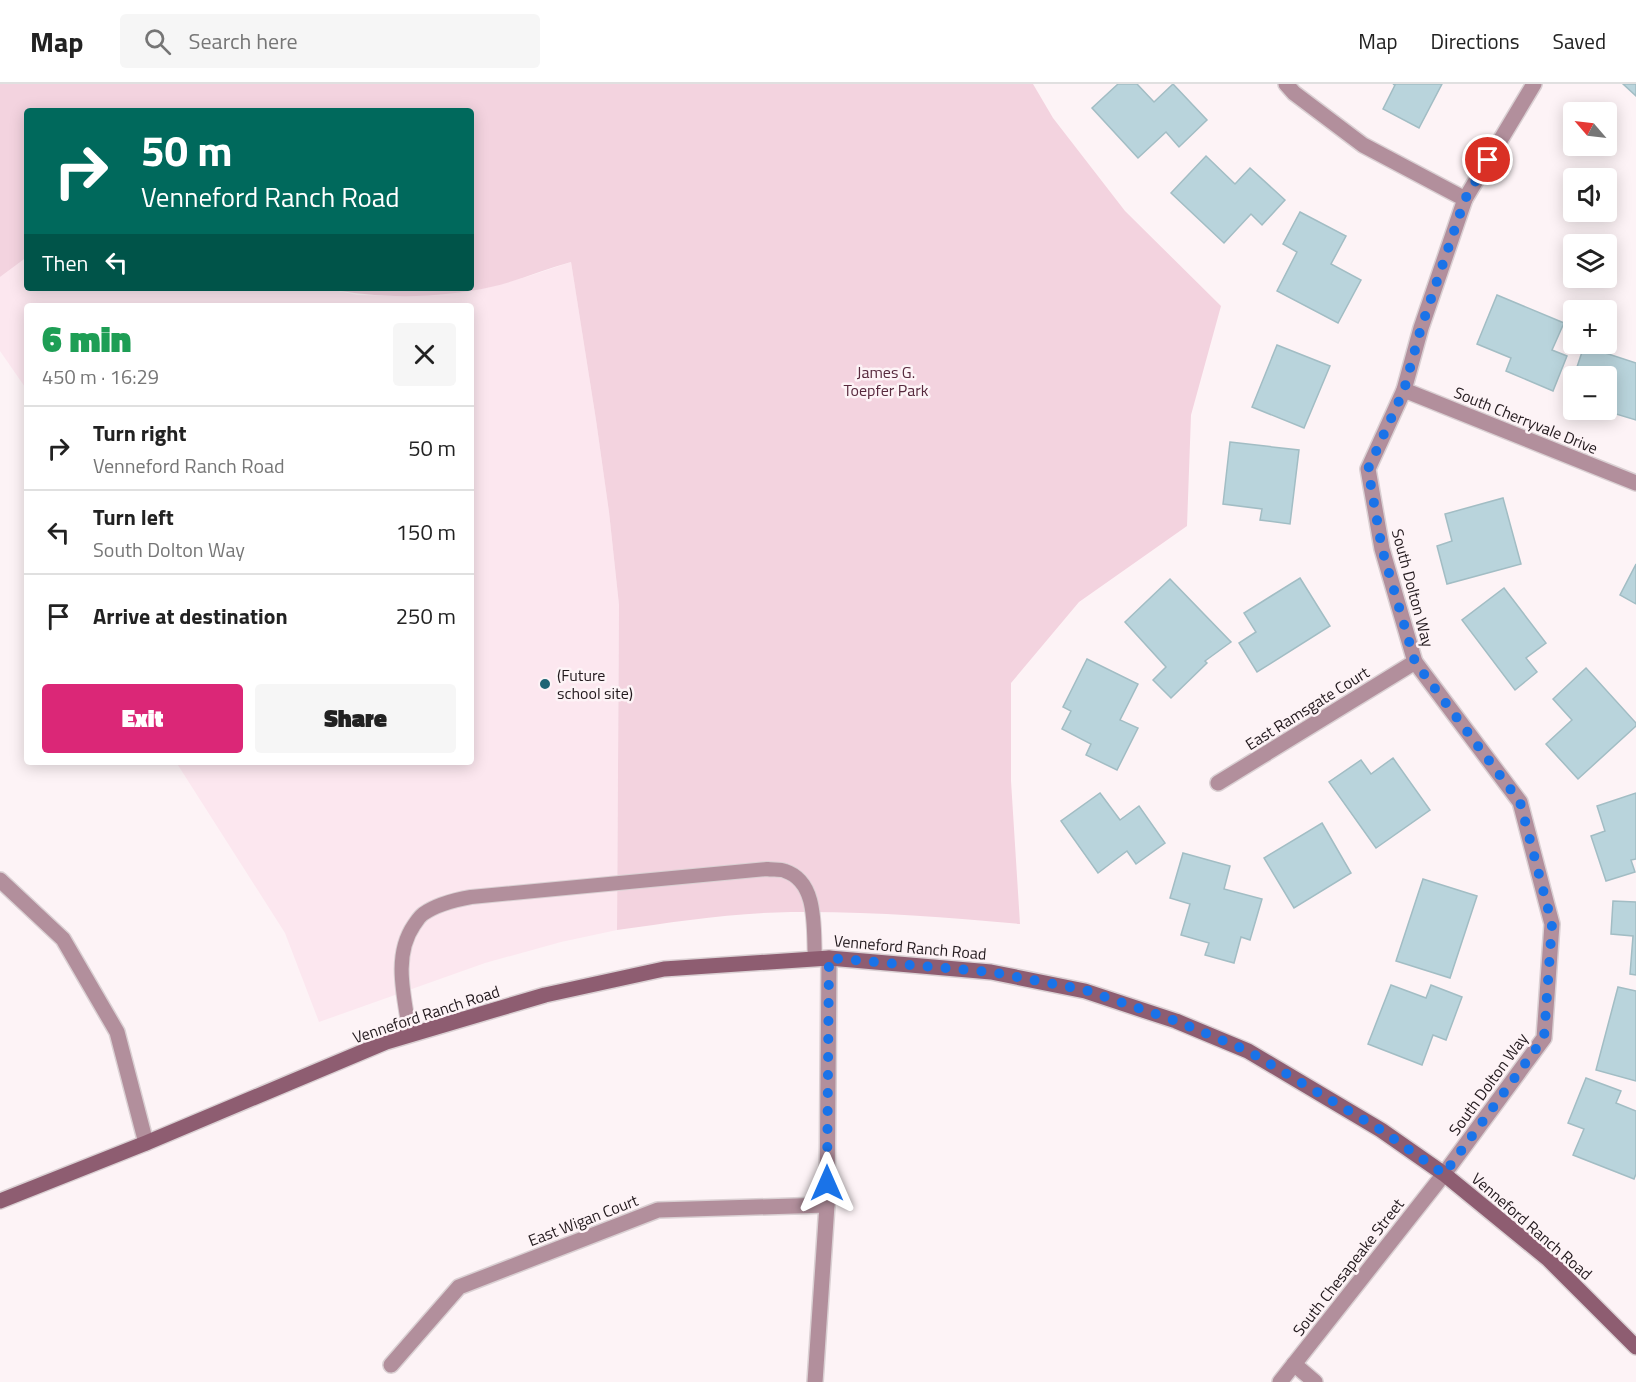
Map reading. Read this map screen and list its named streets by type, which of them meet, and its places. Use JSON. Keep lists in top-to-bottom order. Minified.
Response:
{"streets":{"street":["South Cherryvale Drive","South Dolton Way","East Ramsgate Court","Venneford Ranch Road","East Wigan Court","South Chesapeake Street"]},"crossings":[["South Cherryvale Drive","South Dolton Way"],["South Dolton Way","East Ramsgate Court"],["South Dolton Way","Venneford Ranch Road"],["South Dolton Way","South Chesapeake Street"],["Venneford Ranch Road","South Chesapeake Street"]],"parks":["James G. Toepfer Park"],"places":["(Future school site)"],"north":"top left","page":{"header":"Map","search":"Search here","nav":["Map","Directions","Saved"],"map_buttons":["+","−"],"turn":["50 m","Venneford Ranch Road"],"then":"Then","heading":["6 min","450 m · 16:29"],"list":[{"name":"Turn right","note":"Venneford Ranch Road","value":"50 m"},{"name":"Turn left","note":"South Dolton Way","value":"150 m"},{"name":"Arrive at destination","value":"250 m"}],"buttons":["Exit","Share"]}}
